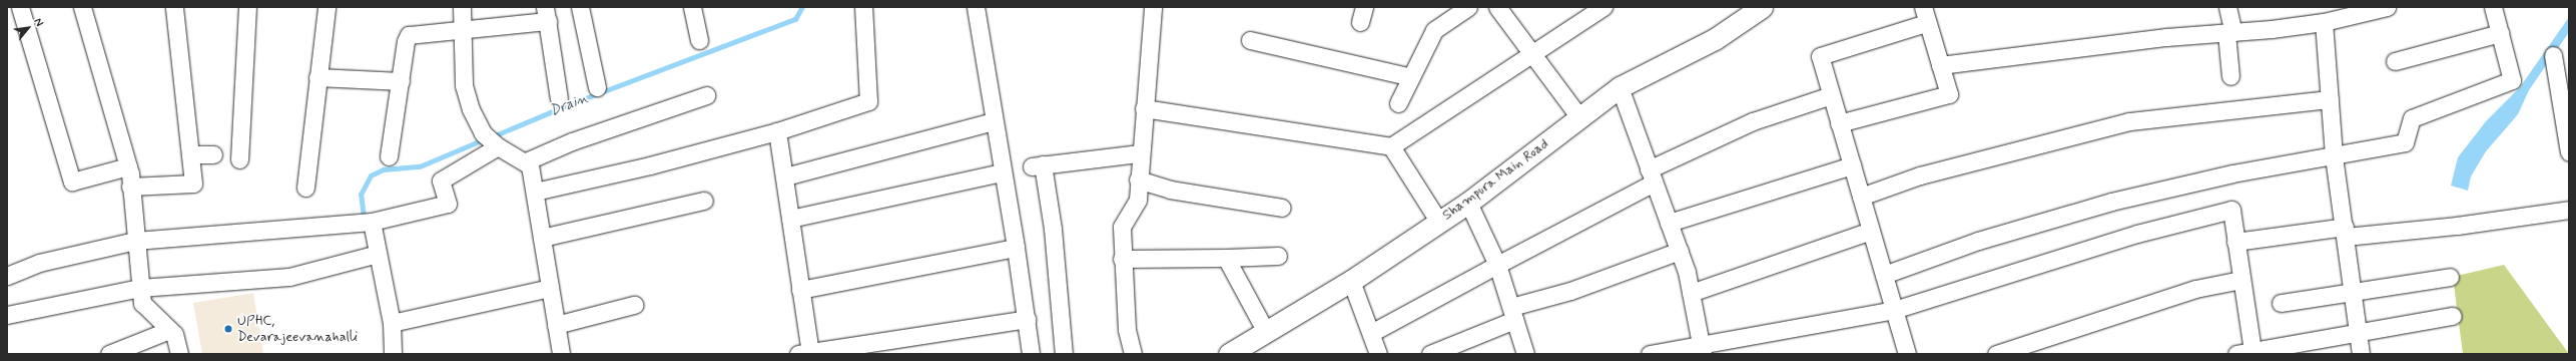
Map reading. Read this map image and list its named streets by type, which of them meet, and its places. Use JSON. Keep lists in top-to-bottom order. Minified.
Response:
{"streets":{"street":["Shampura Main Road"]},"water":["Drain"],"places":["UPHC, Devarajeevanahalli"],"north":"top right"}
